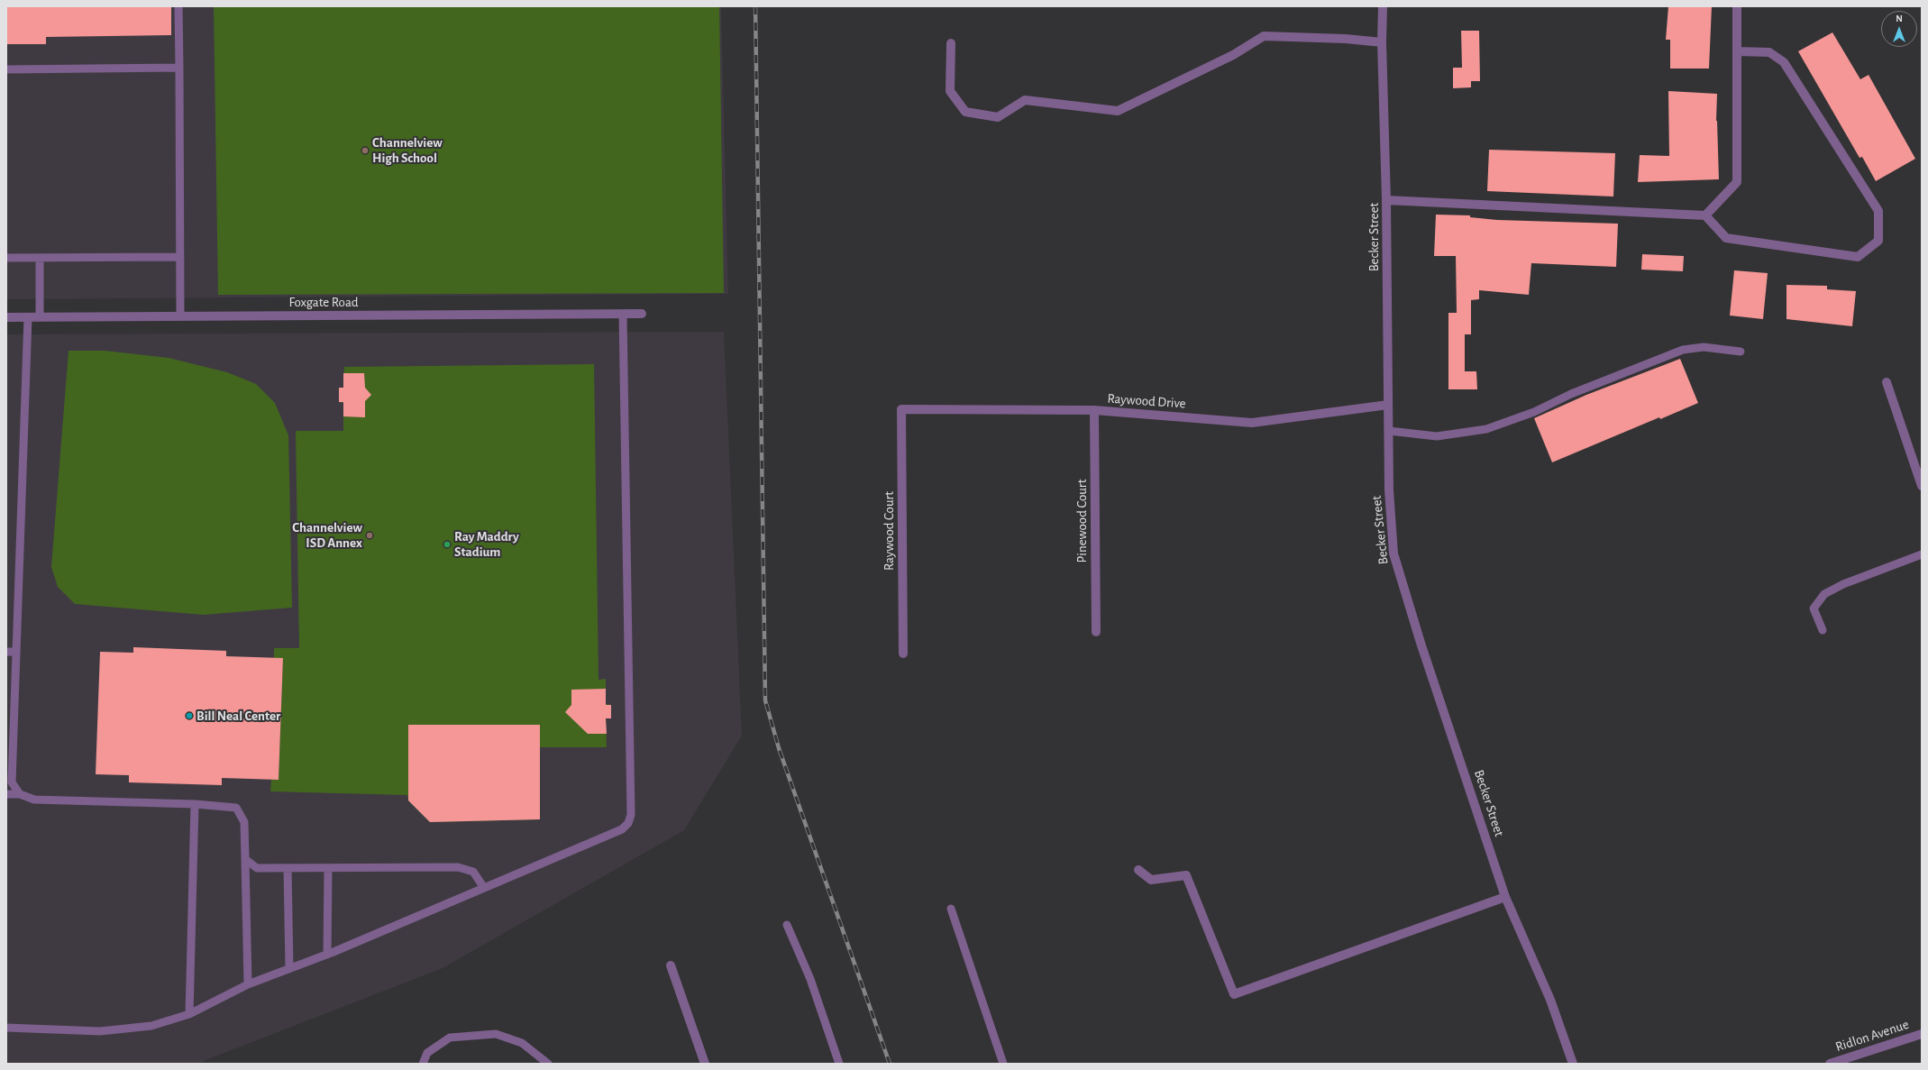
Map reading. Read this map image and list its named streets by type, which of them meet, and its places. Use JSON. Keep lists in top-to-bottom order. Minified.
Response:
{"streets":{"street":["Becker Street","Foxgate Road","Raywood Drive","Pinewood Court","Raywood Court","Ridlon Avenue"]},"crossings":[["Becker Street","Raywood Drive"],["Raywood Drive","Pinewood Court"],["Raywood Drive","Raywood Court"]],"places":["Channelview High School","Channelview ISD Annex","Ray Maddry Stadium","Bill Neal Center"],"north":"top"}
